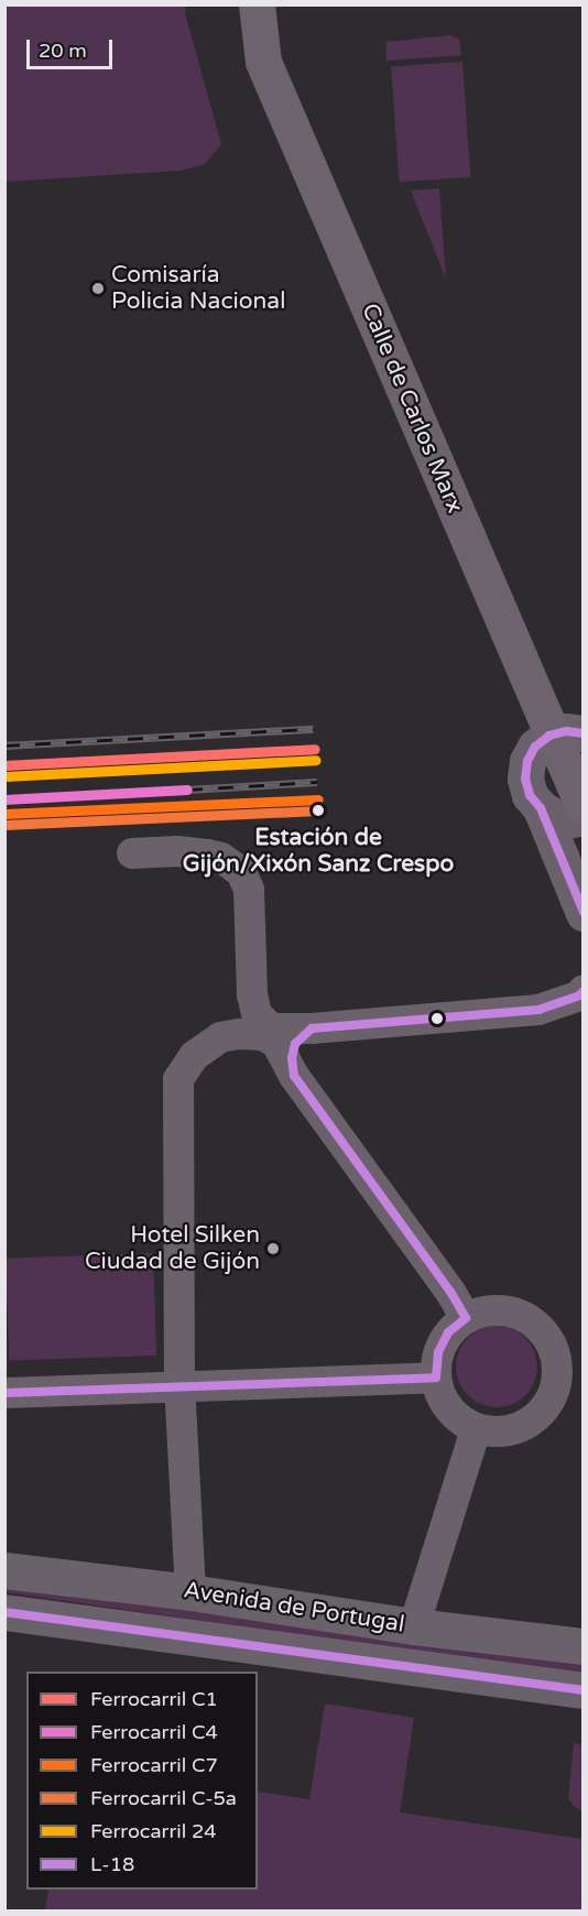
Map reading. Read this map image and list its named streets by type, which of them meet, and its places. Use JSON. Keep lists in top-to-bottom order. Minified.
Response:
{"streets":{"main road":["Calle de Carlos Marx","Avenida de Portugal"]},"places":["Comisaría Policia Nacional","Estación de Gijón/Xixón Sanz Crespo","Hotel Silken Ciudad de Gijón"],"lines":["transit line L-18","rail line C1","rail line 24","rail line C4","rail line C7","rail line C-5a"],"legend":["Ferrocarril C1","Ferrocarril C4","Ferrocarril C7","Ferrocarril C-5a","Ferrocarril 24","L-18"],"scale_bar":"20 m"}
